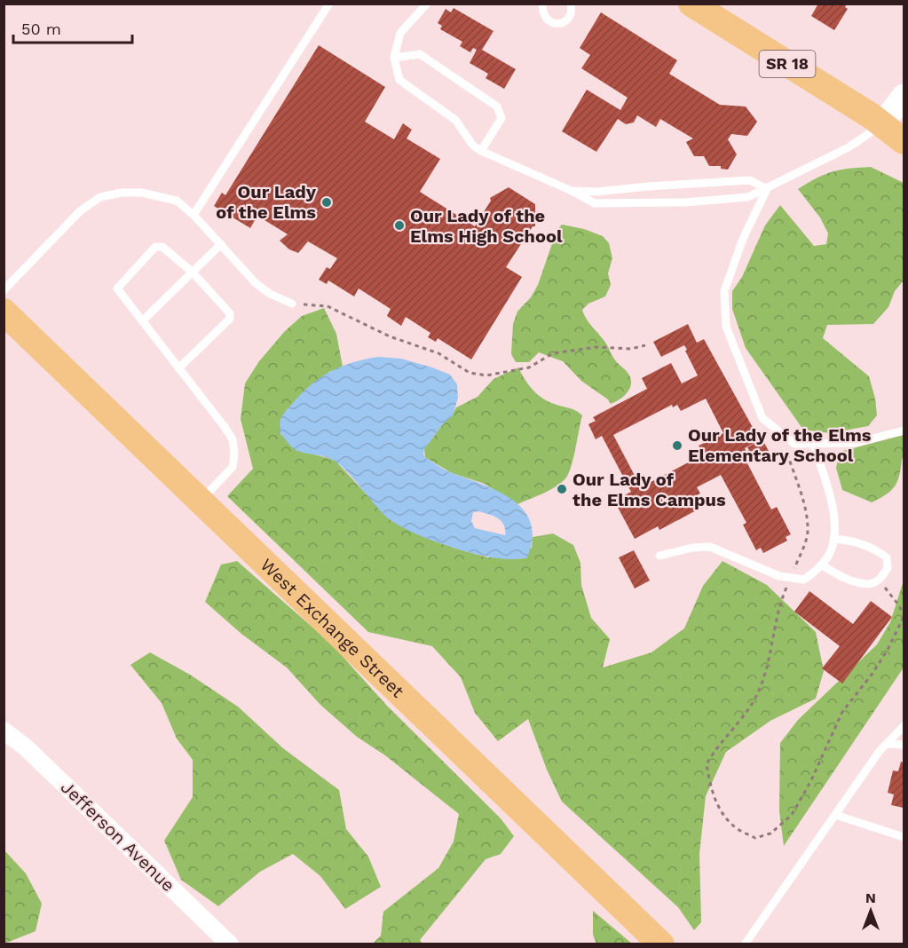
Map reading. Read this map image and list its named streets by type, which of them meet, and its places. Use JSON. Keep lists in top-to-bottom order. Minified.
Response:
{"streets":{"main road":["SR 18","West Exchange Street"],"street":["Jefferson Avenue"]},"places":["Our Lady of the Elms","Our Lady of the Elms High School","Our Lady of the Elms Elementary School","Our Lady of the Elms Campus"],"scale_bar":"50 m","north":"top"}
